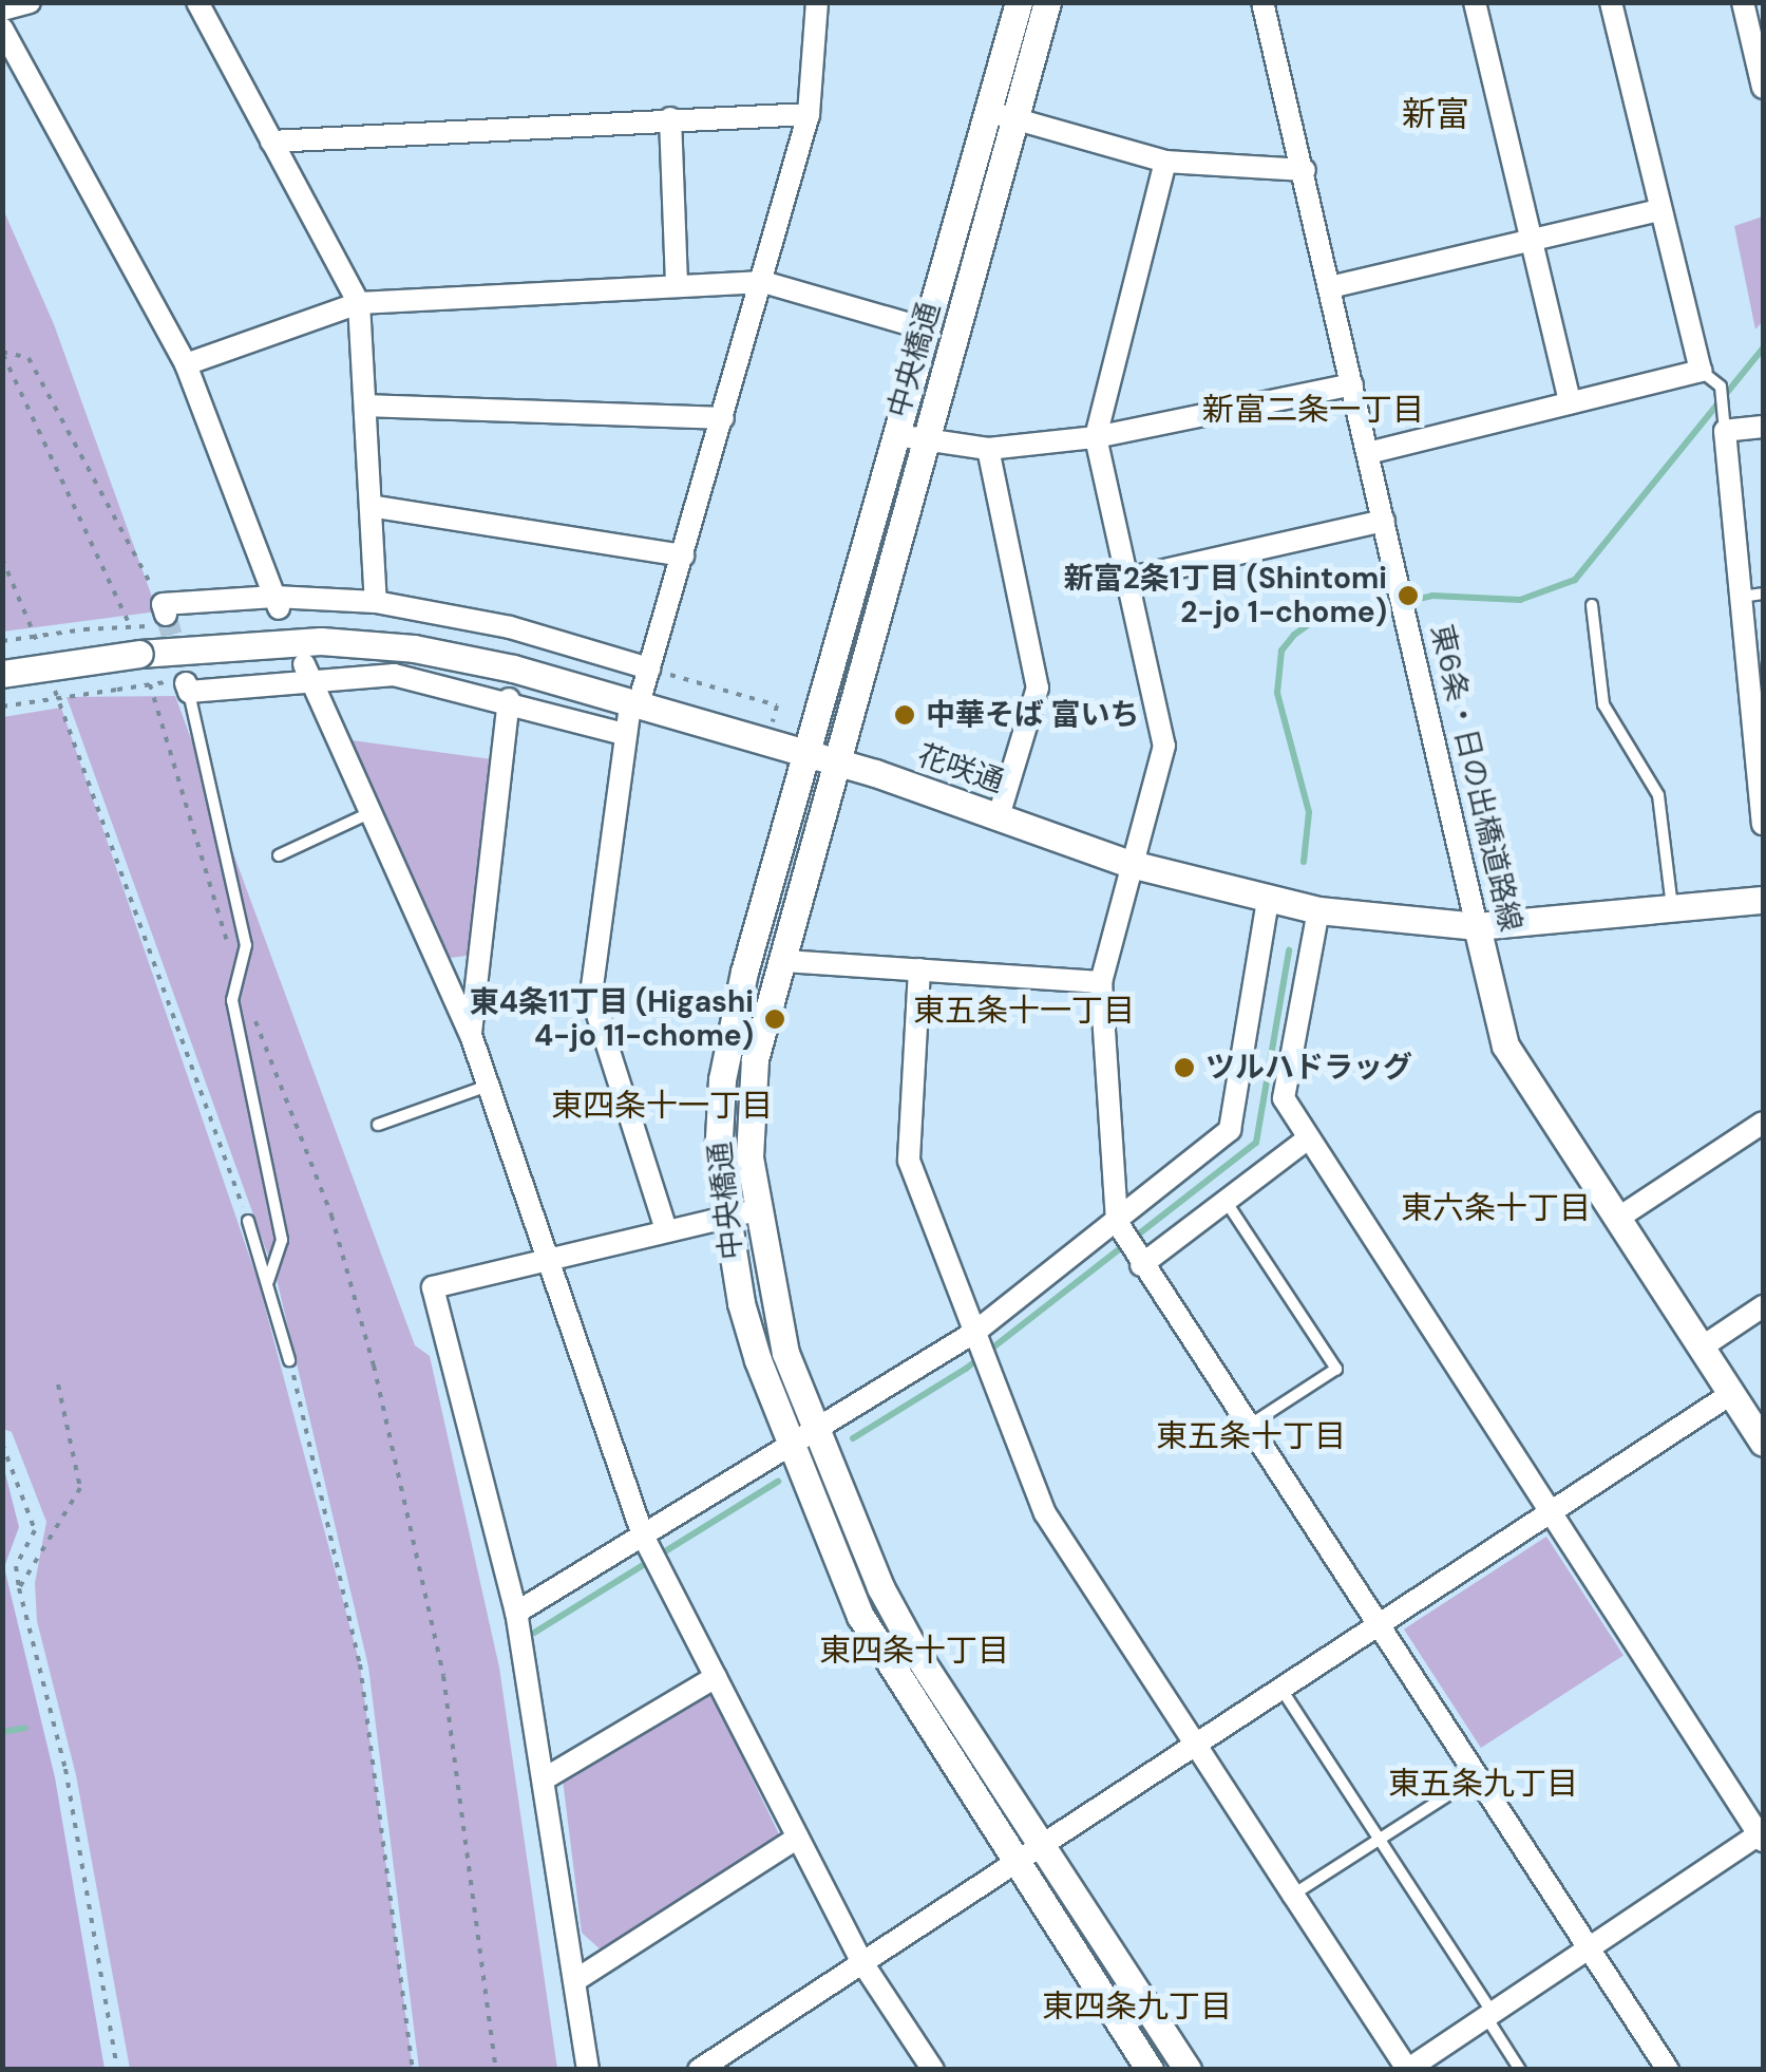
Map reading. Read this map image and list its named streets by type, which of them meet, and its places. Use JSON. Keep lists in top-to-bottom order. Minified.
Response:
{"streets":{"street":["中央橋通","花咲通","東6条・日の出橋道路線"]},"crossings":[["中央橋通","花咲通"],["花咲通","東6条・日の出橋道路線"]],"districts":["新富","新富二条一丁目","東五条十一丁目","東四条十一丁目","東六条十丁目","東五条十丁目","東四条十丁目","東五条九丁目","東四条九丁目"],"places":["新富2条1丁目 (Shintomi 2-jo 1-chome)","中華そば 富いち","東4条11丁目 (Higashi 4-jo 11-chome)","ツルハドラッグ"]}
